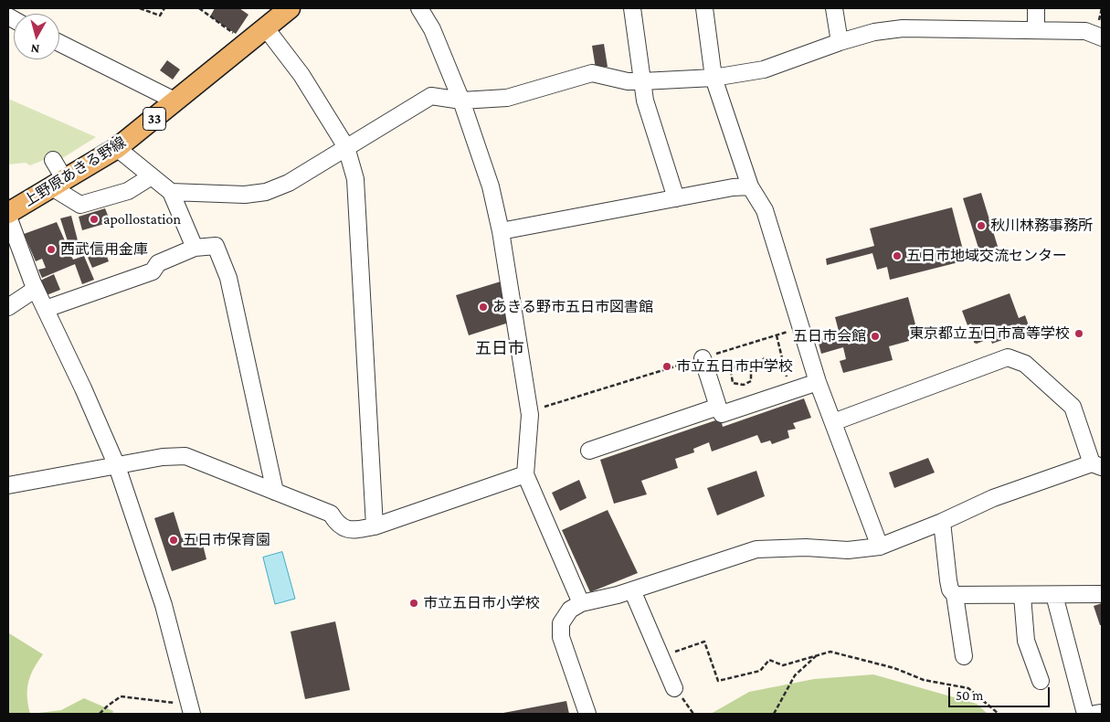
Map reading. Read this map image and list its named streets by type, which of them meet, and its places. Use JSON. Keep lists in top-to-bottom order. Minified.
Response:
{"streets":{"main road":["33","上野原あきる野線"]},"districts":["五日市"],"places":["apollostation","秋川林務事務所","西武信用金庫","五日市地域交流センター","あきる野市五日市図書館","東京都立五日市高等学校","五日市会館","市立五日市中学校","五日市保育園","市立五日市小学校"],"scale_bar":"50 m","north":"bottom"}
